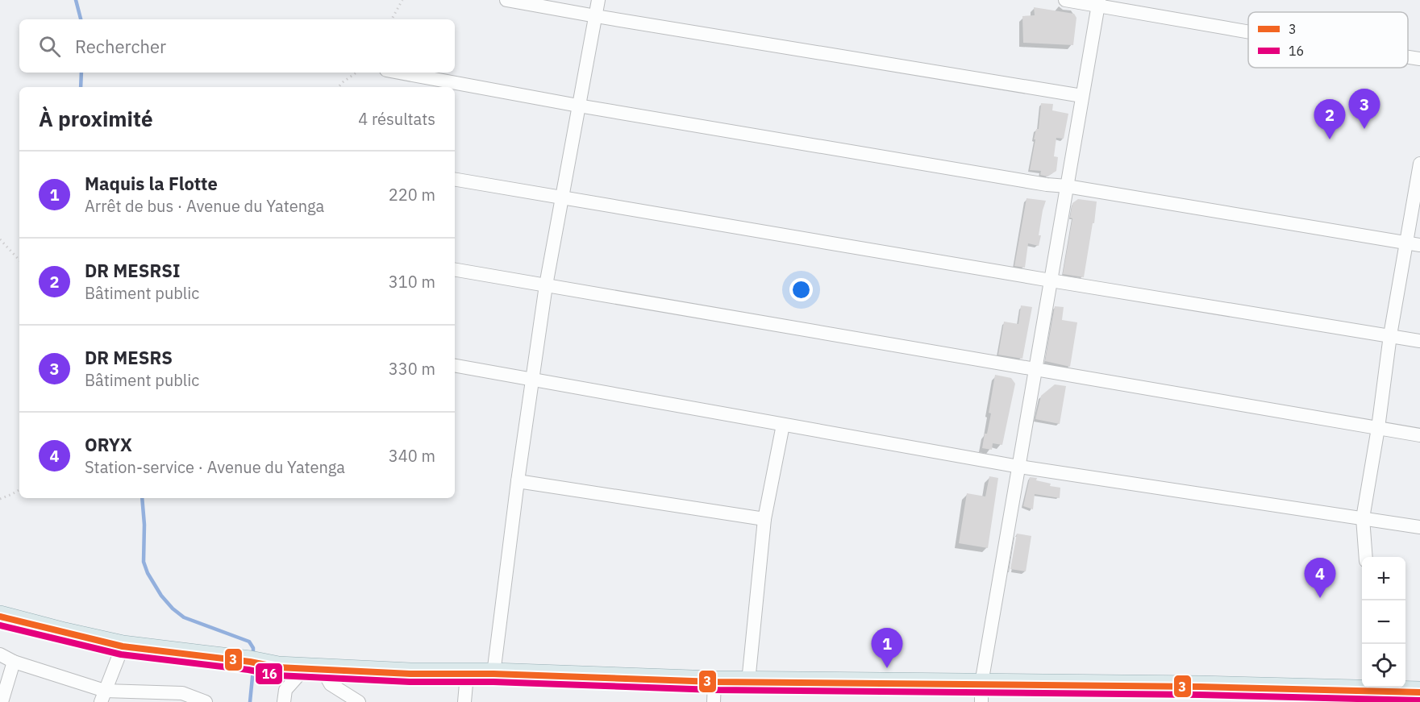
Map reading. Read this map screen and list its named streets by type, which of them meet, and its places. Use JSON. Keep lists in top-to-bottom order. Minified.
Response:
{"lines":["transit line 3","transit line 16"],"legend":["3","16"],"page":{"search":"Rechercher","heading":["À proximité","4 résultats"],"pins":["3","2","4","1"],"list":[{"mark":"1","name":"Maquis la Flotte","note":"Arrêt de bus · Avenue du Yatenga","value":"220 m"},{"mark":"2","name":"DR MESRSI","note":"Bâtiment public","value":"310 m"},{"mark":"3","name":"DR MESRS","note":"Bâtiment public","value":"330 m"},{"mark":"4","name":"ORYX","note":"Station-service · Avenue du Yatenga","value":"340 m"}],"map_buttons":["+","−"]}}
